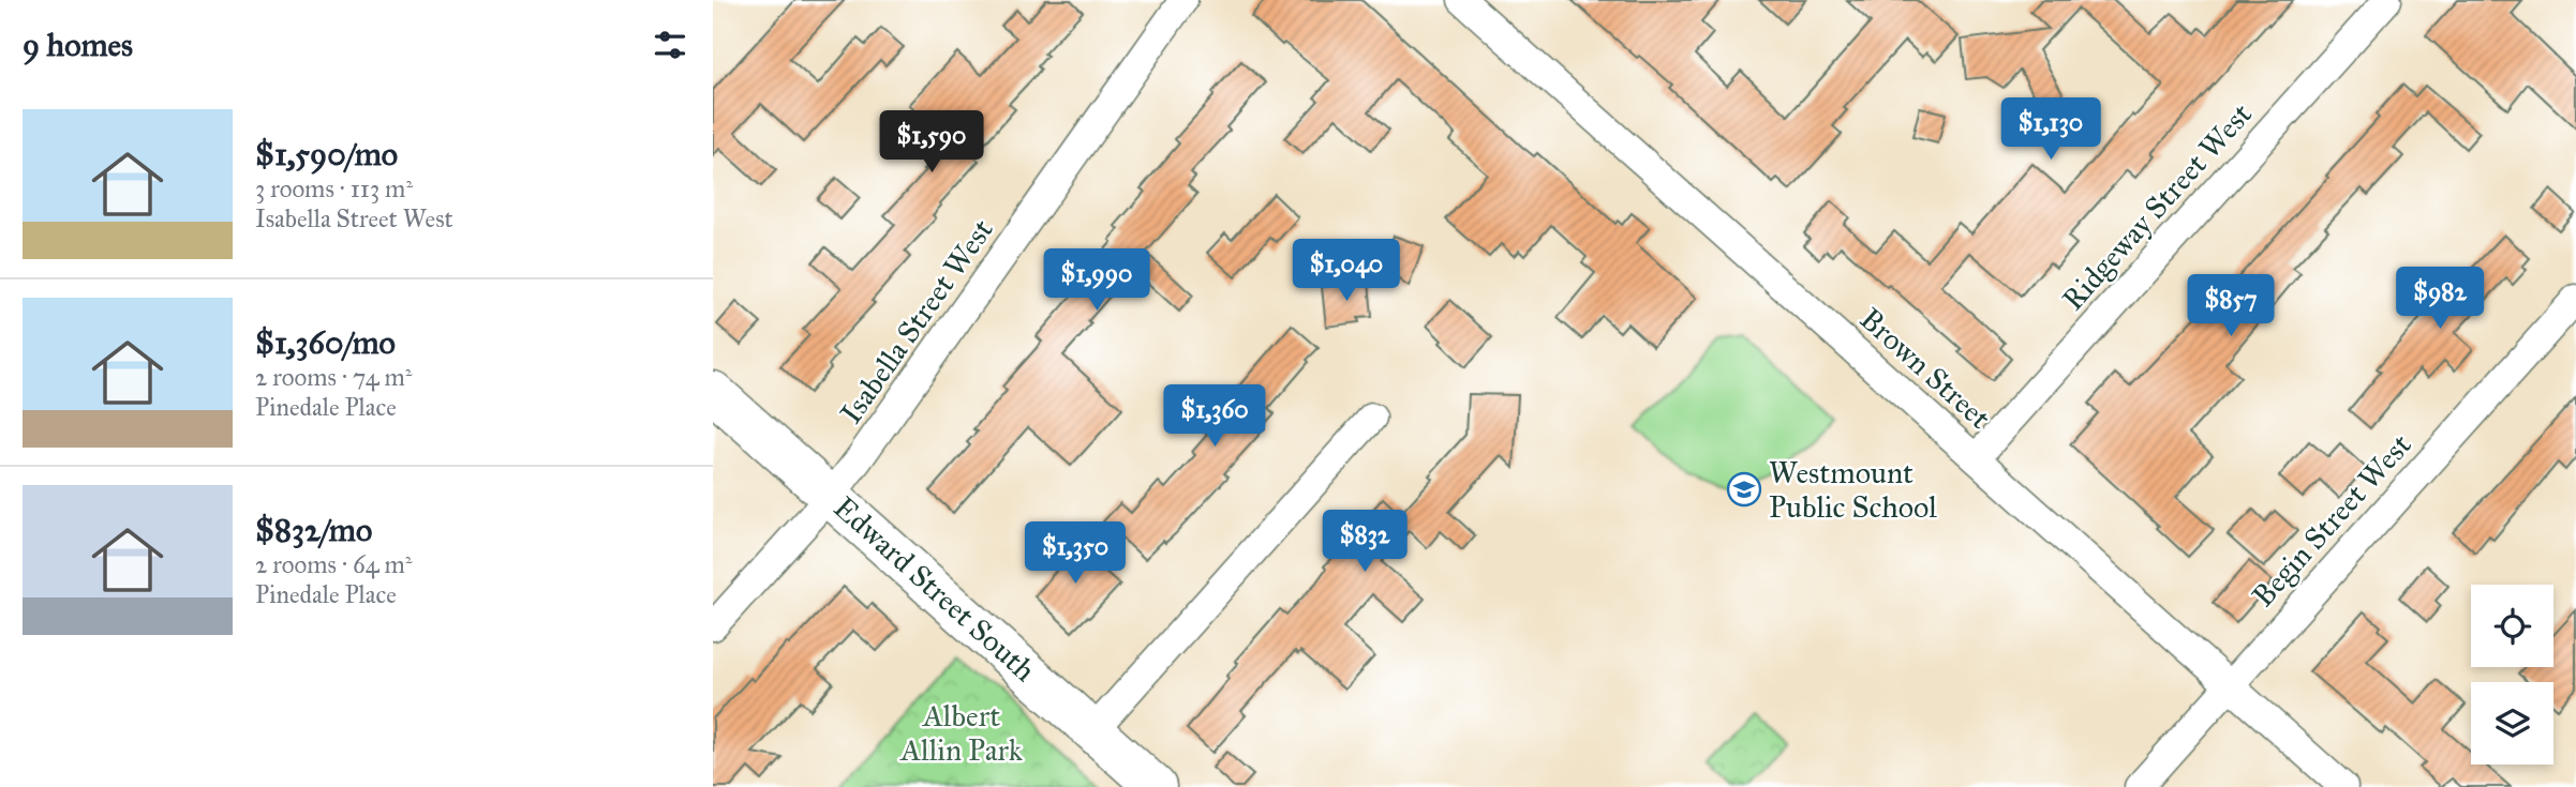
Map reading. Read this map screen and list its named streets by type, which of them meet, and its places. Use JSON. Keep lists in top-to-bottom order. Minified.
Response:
{"streets":{"main road":["Edward Street South"],"street":["Ridgeway Street West","Isabella Street West","Brown Street","Begin Street West"]},"crossings":[["Ridgeway Street West","Brown Street"],["Isabella Street West","Edward Street South"],["Brown Street","Begin Street West"]],"parks":["Albert Allin Park"],"places":{"school or university":["Westmount Public School"]},"page":{"heading":"9 homes","list":[{"name":"$1,590/mo","note":"3 rooms · 113 m² · Isabella Street West"},{"name":"$1,360/mo","note":"2 rooms · 74 m² · Pinedale Place"},{"name":"$832/mo","note":"2 rooms · 64 m² · Pinedale Place"}],"price":["$1,130","$1,590","$1,040","$1,990","$982","$857","$1,360","$832","$1,350"]}}
